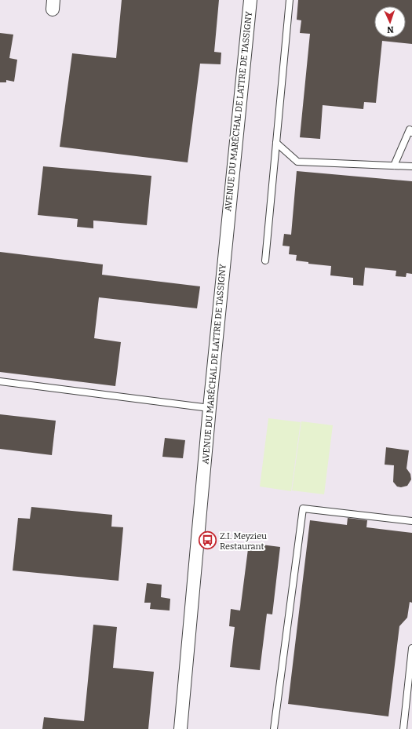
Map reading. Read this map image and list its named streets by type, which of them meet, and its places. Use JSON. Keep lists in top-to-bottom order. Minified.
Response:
{"streets":{"street":["AVENUE DU MARÉCHAL DE LATTRE DE TASSIGNY"]},"places":{"bus stop":["Z.I. Meyzieu Restaurant"]},"north":"bottom"}
